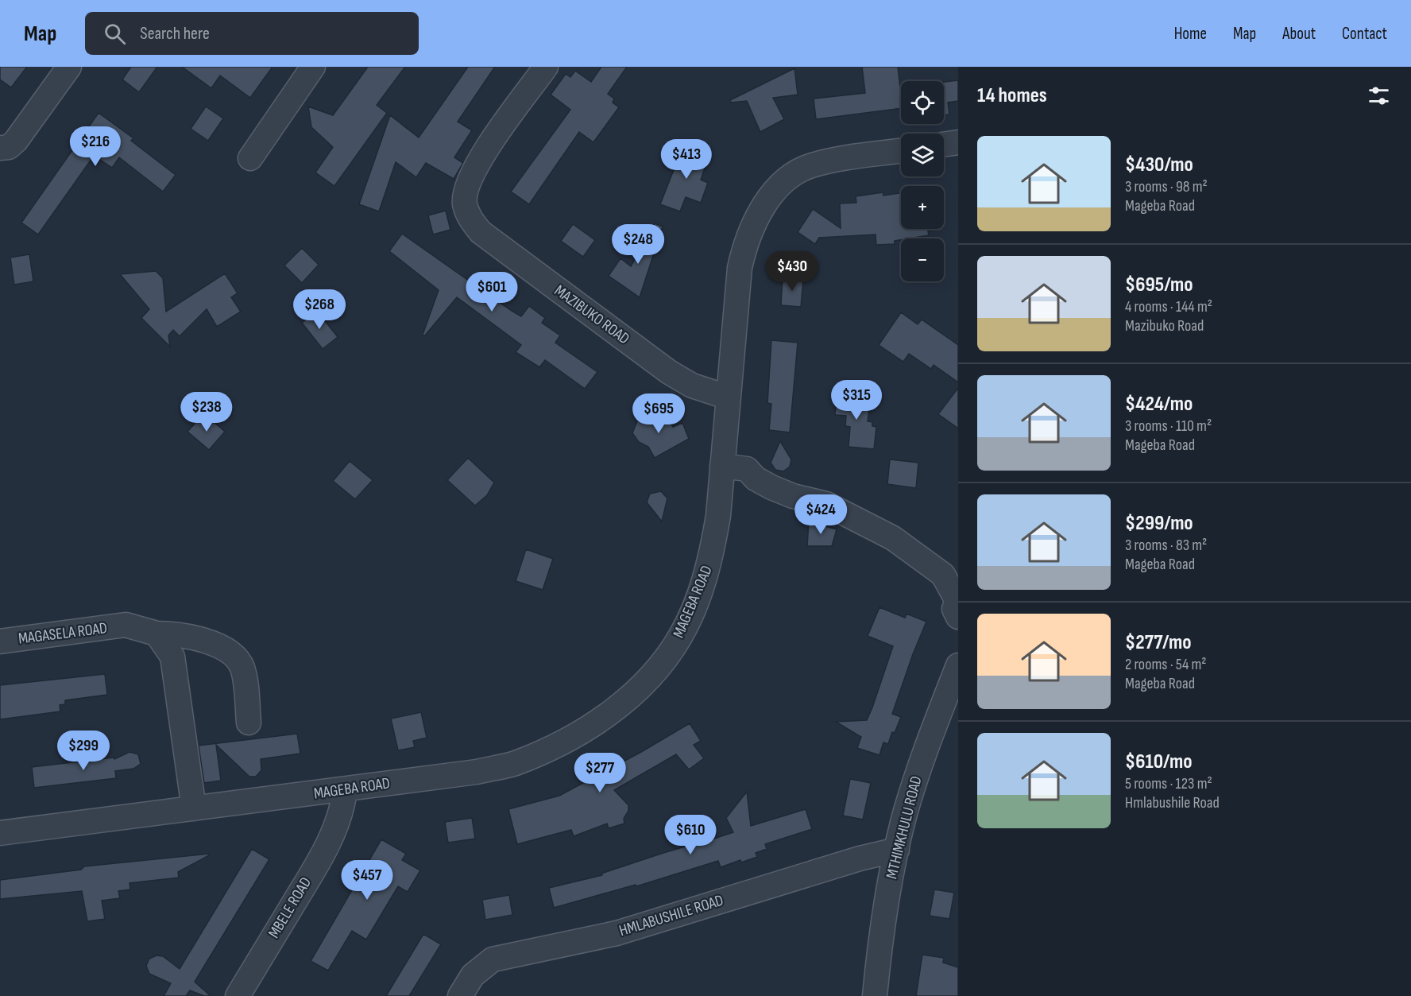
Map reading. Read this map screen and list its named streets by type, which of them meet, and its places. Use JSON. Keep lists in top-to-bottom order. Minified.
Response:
{"streets":{"street":["MAZIBUKO ROAD","MAGEBA ROAD","MAGASELA ROAD","MTHIMKHULU ROAD","MBELE ROAD","HMLABUSHILE ROAD"]},"crossings":[["MAZIBUKO ROAD","MAGEBA ROAD"],["MAGEBA ROAD","MBELE ROAD"],["MTHIMKHULU ROAD","HMLABUSHILE ROAD"]],"page":{"header":"Map","search":"Search here","nav":["Home","Map","About","Contact"],"heading":"14 homes","map_buttons":["+","−"],"list":[{"name":"$430/mo","note":"3 rooms · 98 m² · Mageba Road"},{"name":"$695/mo","note":"4 rooms · 144 m² · Mazibuko Road"},{"name":"$424/mo","note":"3 rooms · 110 m² · Mageba Road"},{"name":"$299/mo","note":"3 rooms · 83 m² · Mageba Road"},{"name":"$277/mo","note":"2 rooms · 54 m² · Mageba Road"},{"name":"$610/mo","note":"5 rooms · 123 m² · Hmlabushile Road"}],"price":["$216","$413","$248","$430","$601","$268","$315","$238","$695","$424","$299","$277","$610","$457"]}}
